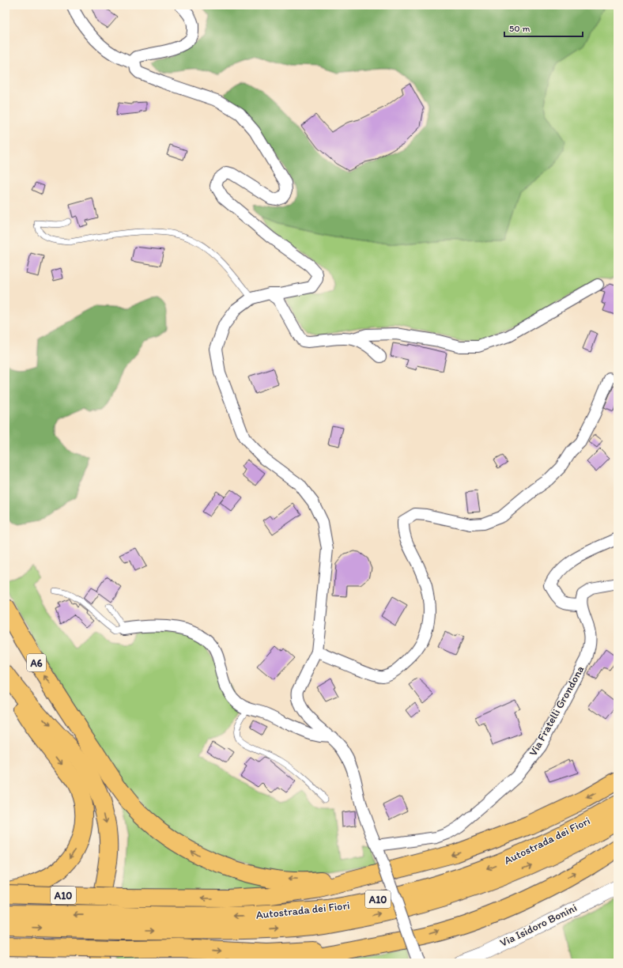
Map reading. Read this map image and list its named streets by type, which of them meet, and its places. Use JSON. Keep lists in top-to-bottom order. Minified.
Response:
{"streets":{"highway":["A6","Autostrada dei Fiori","A10"],"street":["Via Fratelli Grondona","Via Isidoro Bonini"]},"scale_bar":"50 m"}
